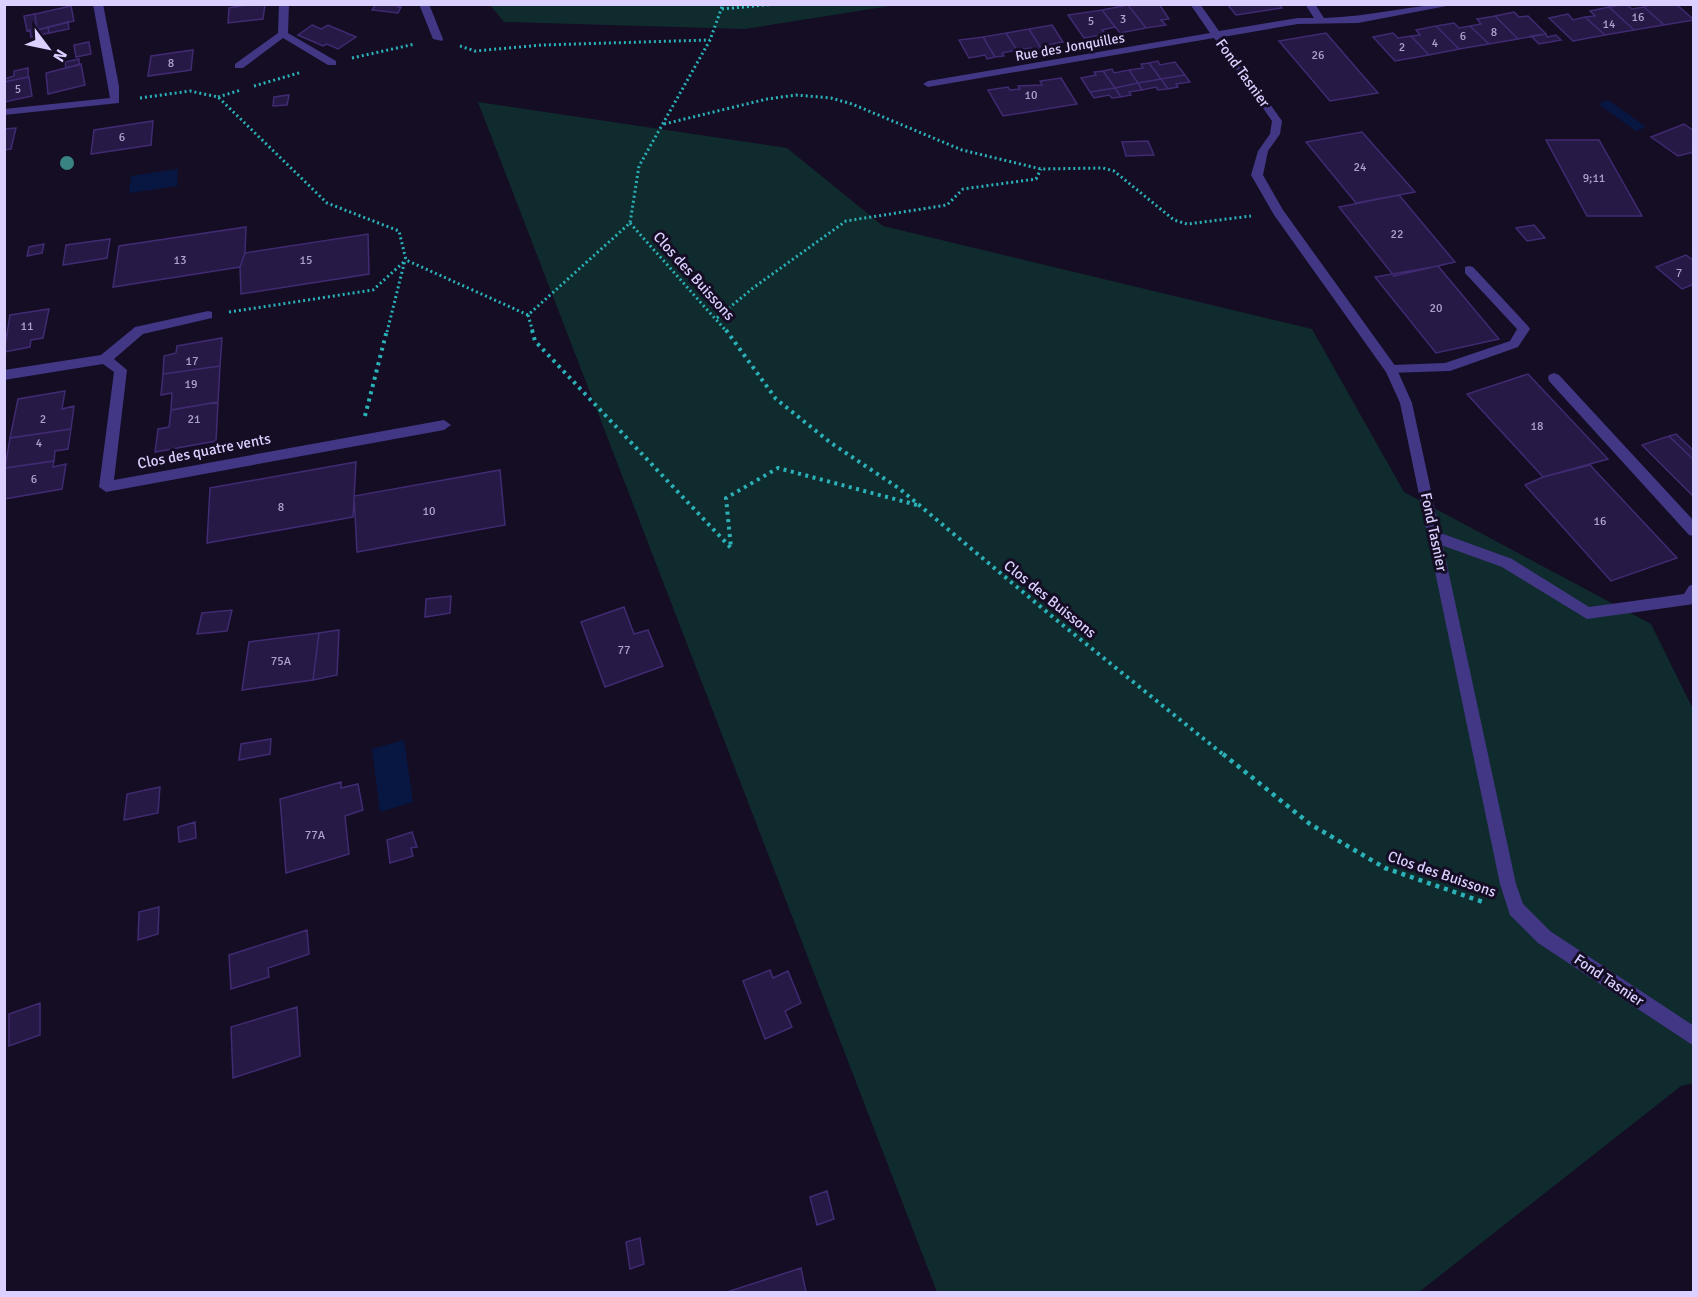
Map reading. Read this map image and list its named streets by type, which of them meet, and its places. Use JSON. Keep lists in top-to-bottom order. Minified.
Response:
{"streets":{"street":["Rue des Jonquilles","Fond Tasnier","Clos des quatre vents"],"path":["Clos des Buissons"]},"crossings":[["Rue des Jonquilles","Fond Tasnier"],["Fond Tasnier","Clos des Buissons"]],"house_numbers":["16","3","5","14","8","6","4","2","26","8","5","10","6","24","9;11","22","13","15","7","20","11","17","19","2","21","18","4","6","8","10","16","77","75A","77A"],"north":"bottom right"}
